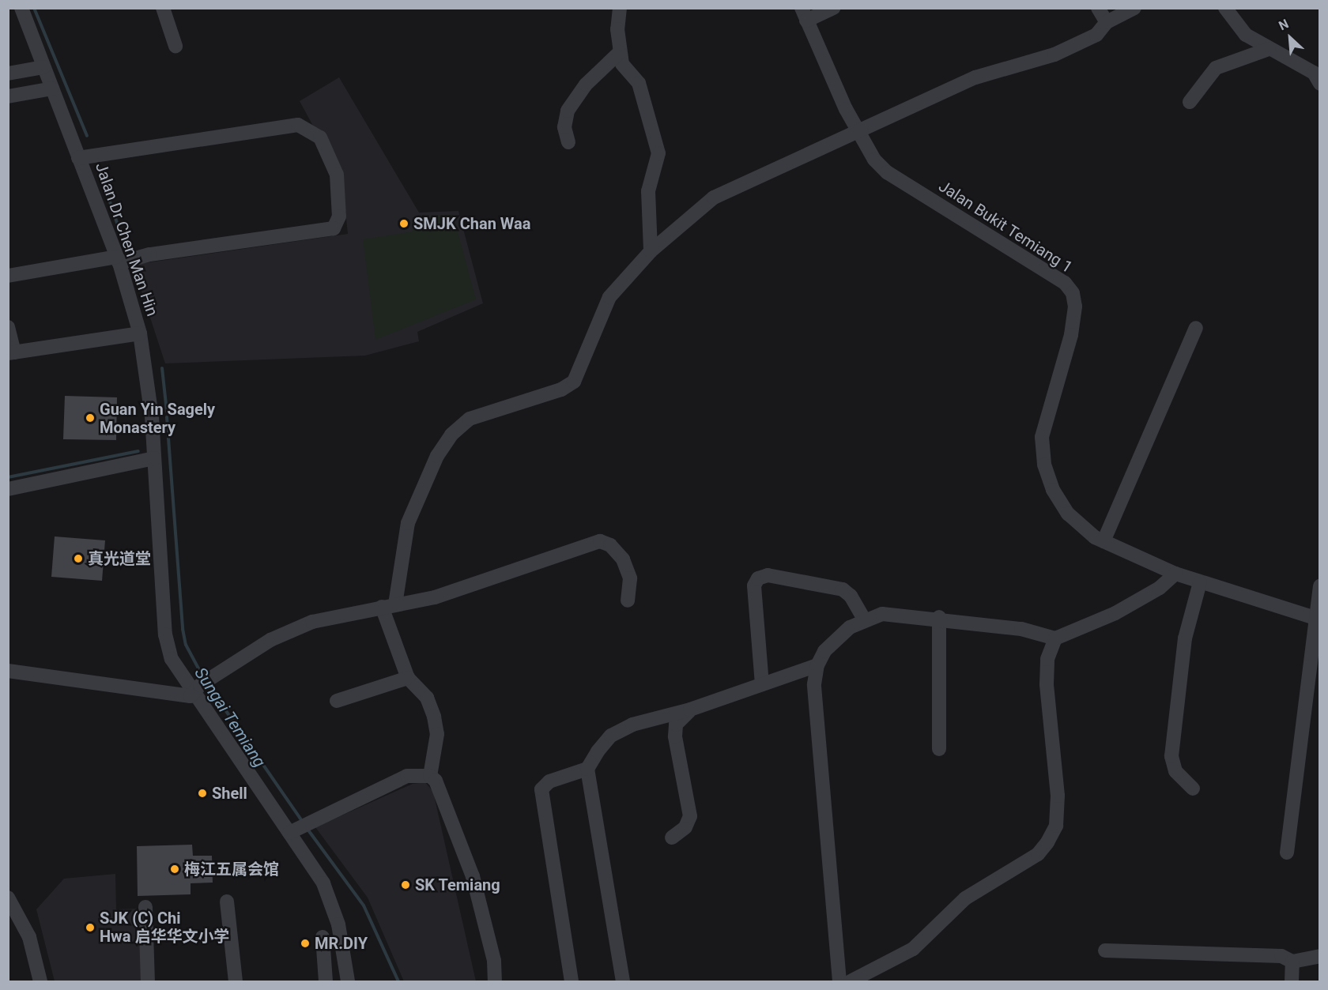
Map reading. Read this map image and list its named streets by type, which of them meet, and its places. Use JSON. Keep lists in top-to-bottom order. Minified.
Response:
{"streets":{"street":["Jalan Bukit Temiang 1","Jalan Dr Chen Man Hin"]},"water":["Sungai Temiang"],"places":["SMJK Chan Waa","Guan Yin Sagely Monastery","真光道堂","Shell","梅江五属会馆","SK Temiang","SJK (C) Chi Hwa 启华华文小学","MR.DIY"],"north":"top left"}
